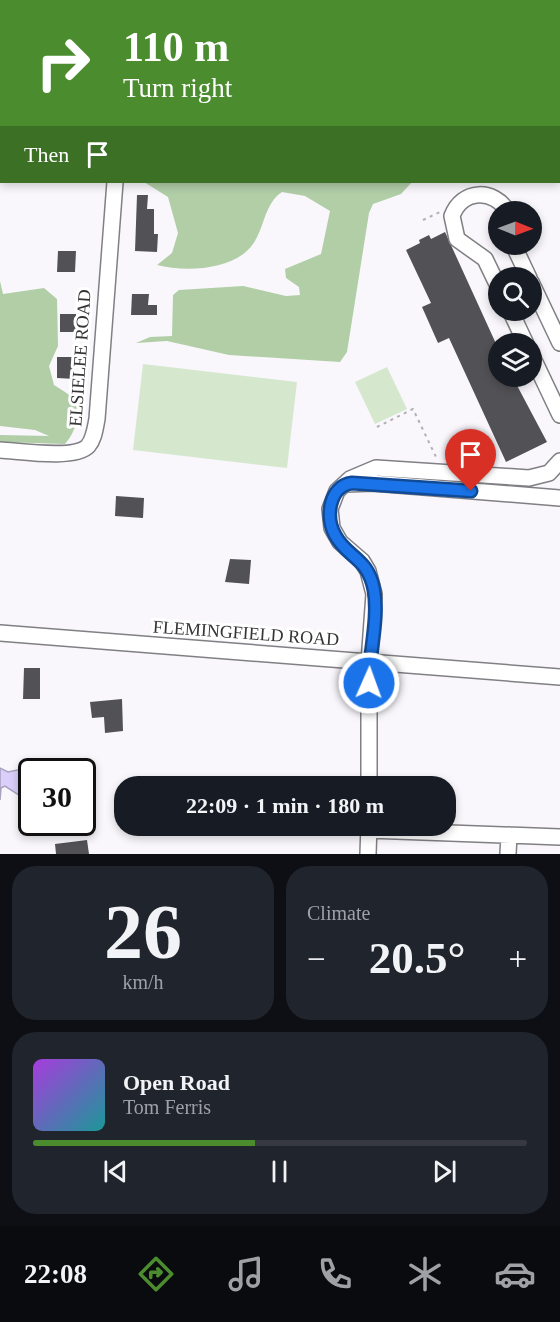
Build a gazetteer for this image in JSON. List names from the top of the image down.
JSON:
{
  "streets": {
    "street": ["ELSIELEE ROAD", "FLEMINGFIELD ROAD"]
  },
  "north": "right",
  "page": {
    "turn": ["110 m", "Turn right"],
    "then": "Then",
    "limit": "30",
    "trip": "22:09 · 1 min · 180 m",
    "tile": [
      ["26", "km/h"],
      "Climate"
    ],
    "heat": ["−", "20.5°", "+"],
    "song": ["Open Road", "Tom Ferris"],
    "tabs": "22:08"
  }
}
